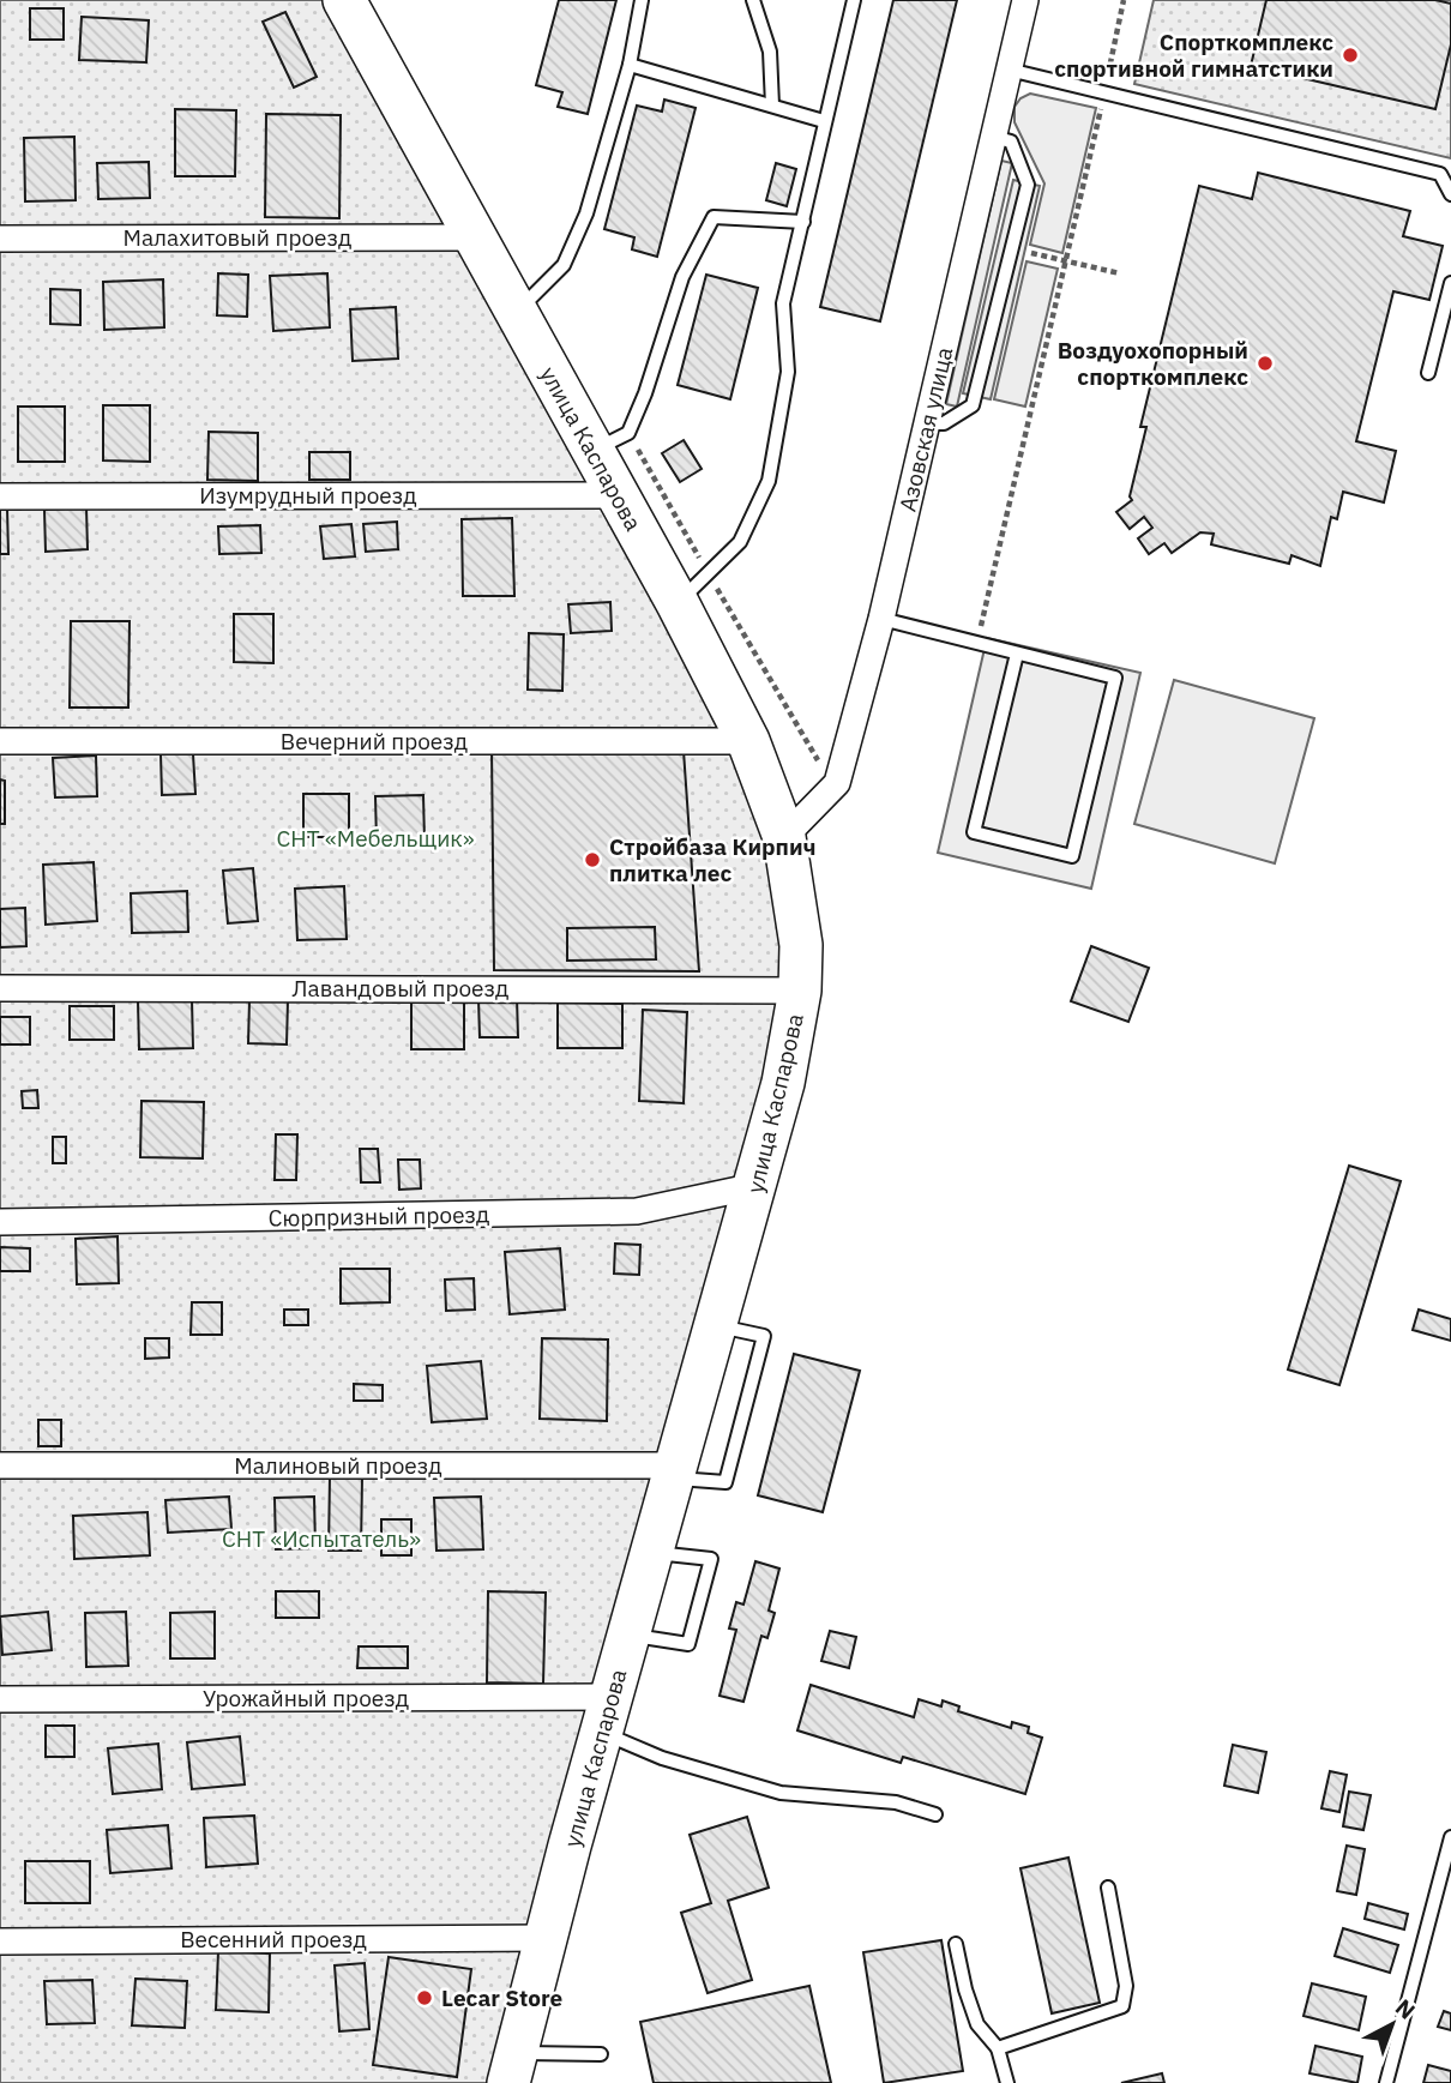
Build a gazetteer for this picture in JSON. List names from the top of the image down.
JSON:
{
  "streets": {
    "main road": ["улица Каспарова"],
    "street": [
      "Малахитовый проезд",
      "Азовская улица",
      "Изумрудный проезд",
      "Вечерний проезд",
      "Лавандовый проезд",
      "Сюрпризный проезд",
      "Малиновый проезд",
      "Урожайный проезд",
      "Весенний проезд"
    ]
  },
  "crossings": [
    ["Малахитовый проезд", "улица Каспарова"],
    ["Азовская улица", "улица Каспарова"],
    ["улица Каспарова", "Изумрудный проезд"],
    ["улица Каспарова", "Вечерний проезд"],
    ["улица Каспарова", "Лавандовый проезд"],
    ["улица Каспарова", "Сюрпризный проезд"],
    ["улица Каспарова", "Малиновый проезд"],
    ["улица Каспарова", "Урожайный проезд"],
    ["улица Каспарова", "Весенний проезд"]
  ],
  "parks": ["СНТ «Мебельщик»", "СНТ «Испытатель»"],
  "places": [
    "Спорткомплекс спортивной гимнатстики",
    "Воздуохопорный спорткомплекс",
    "Стройбаза Кирпич плитка лес",
    "Lecar Store"
  ],
  "north": "top right"
}
